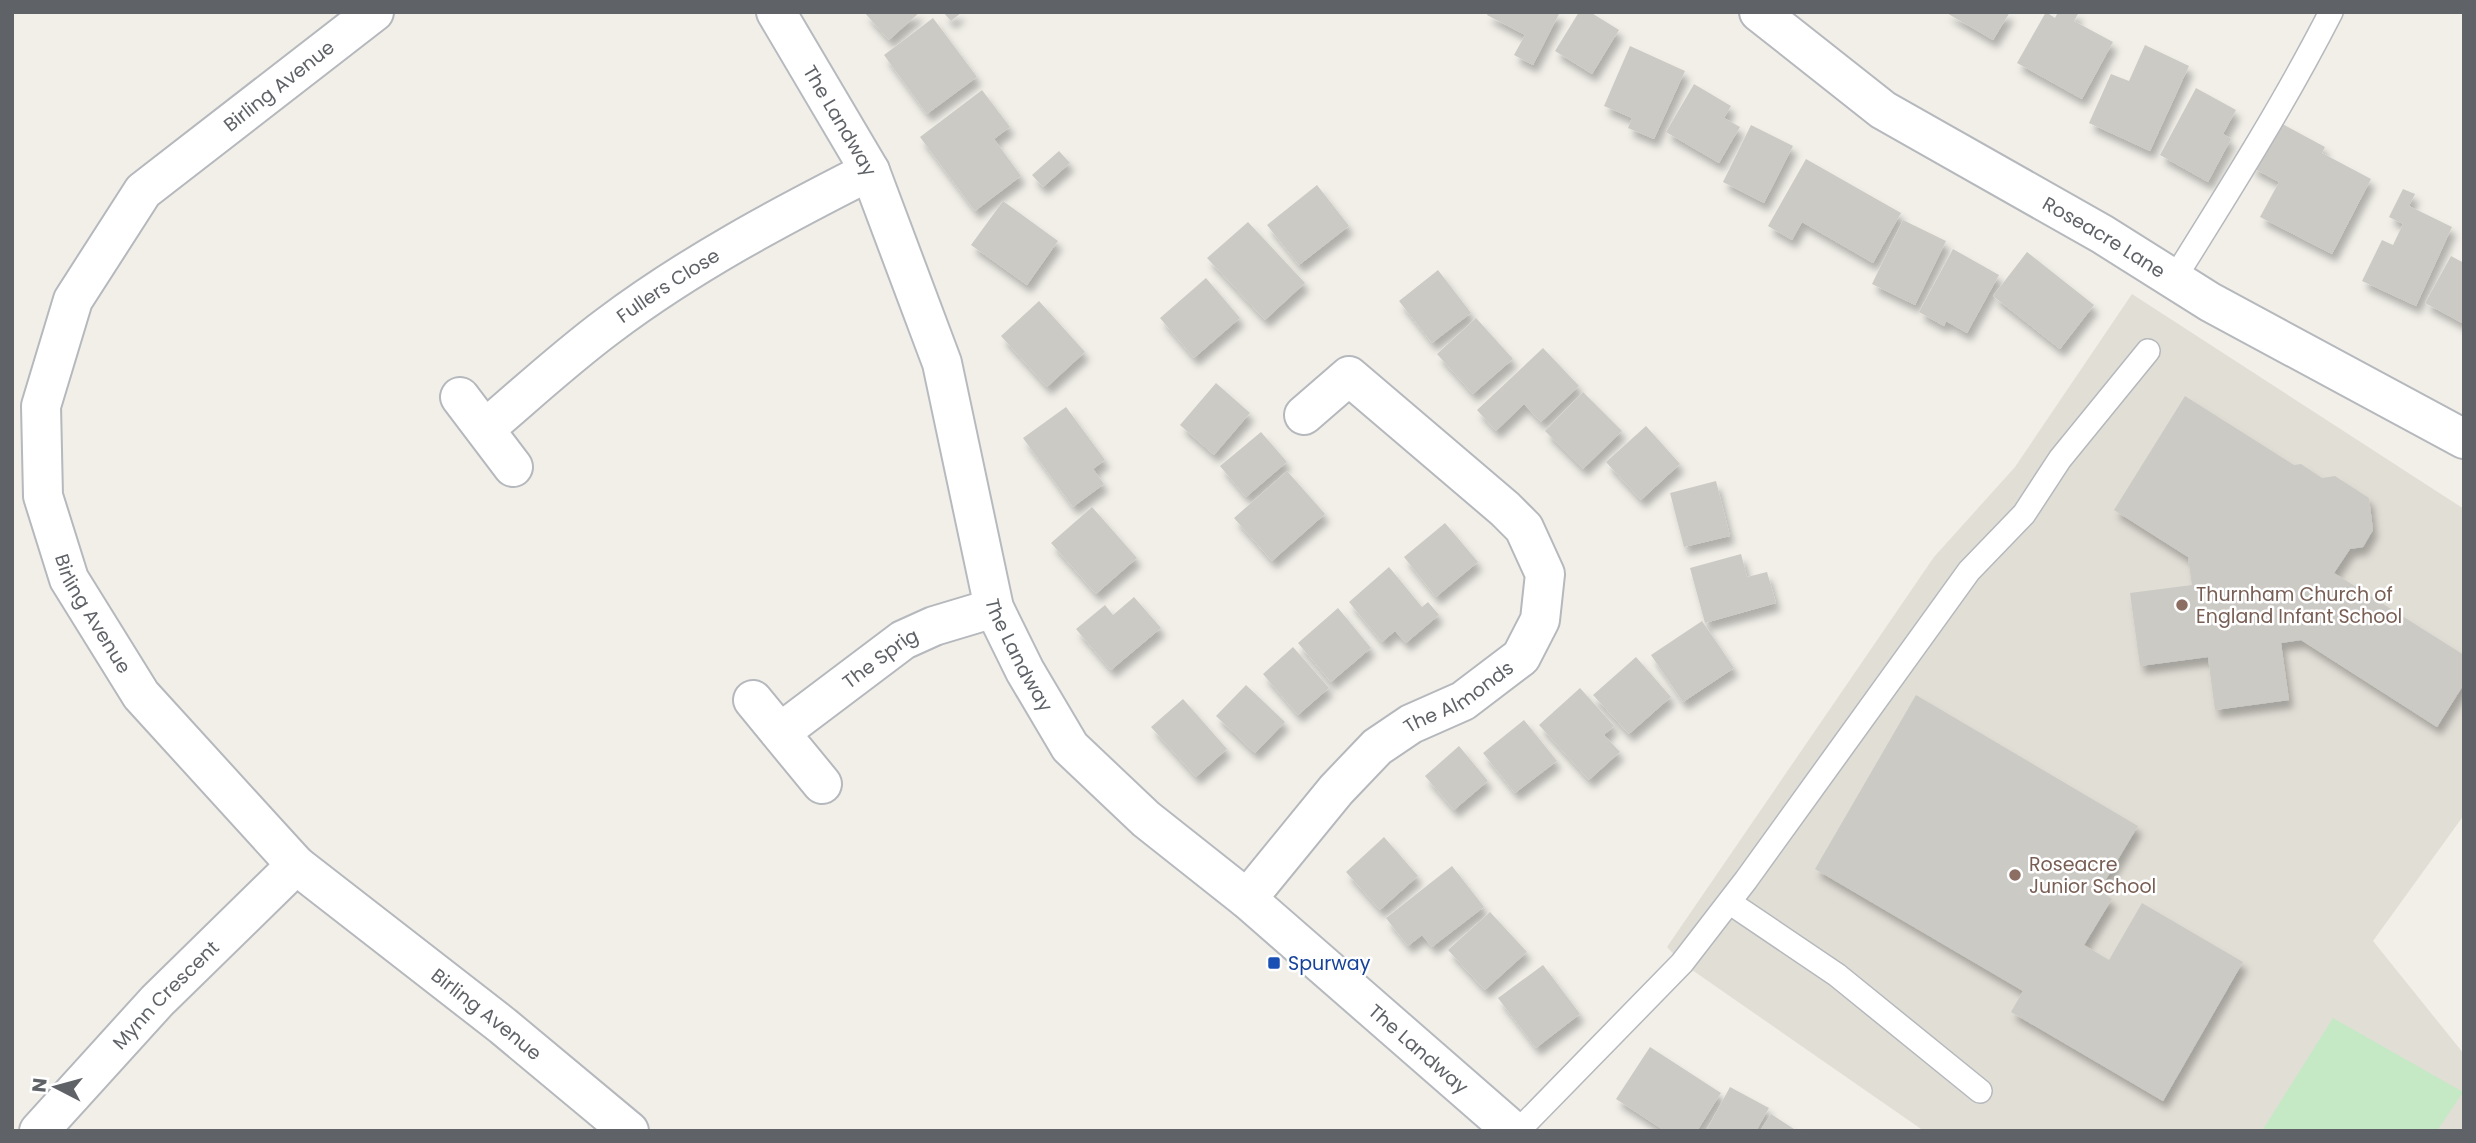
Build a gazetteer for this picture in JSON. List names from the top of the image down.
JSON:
{
  "streets": {
    "street": [
      "Birling Avenue",
      "The Landway",
      "Roseacre Lane",
      "Fullers Close",
      "The Sprig",
      "The Almonds",
      "Mynn Crescent"
    ]
  },
  "crossings": [
    ["Birling Avenue", "Mynn Crescent"],
    ["The Landway", "Fullers Close"],
    ["The Landway", "The Sprig"],
    ["The Landway", "The Almonds"]
  ],
  "places": {
    "other": ["Thurnham Church of England Infant School", "Roseacre Junior School"],
    "transit": ["Spurway"]
  },
  "north": "left"
}
